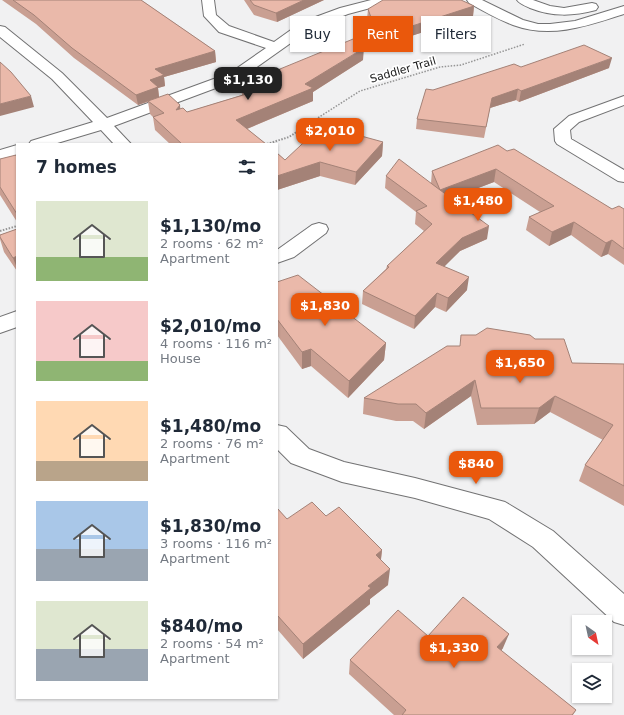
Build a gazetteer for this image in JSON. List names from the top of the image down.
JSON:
{
  "streets": {
    "path": ["Saddler Trail"]
  },
  "north": "bottom right",
  "page": {
    "chip": ["Buy", "Rent", "Filters"],
    "price": [
      "$1,130",
      "$2,010",
      "$1,480",
      "$1,830",
      "$1,650",
      "$840",
      "$1,330"
    ],
    "heading": "7 homes",
    "list": [
      {
        "name": "$1,130/mo",
        "note": "2 rooms · 62 m² · Apartment"
      },
      {
        "name": "$2,010/mo",
        "note": "4 rooms · 116 m² · House"
      },
      {
        "name": "$1,480/mo",
        "note": "2 rooms · 76 m² · Apartment"
      },
      {
        "name": "$1,830/mo",
        "note": "3 rooms · 116 m² · Apartment"
      },
      {
        "name": "$840/mo",
        "note": "2 rooms · 54 m² · Apartment"
      }
    ]
  }
}
